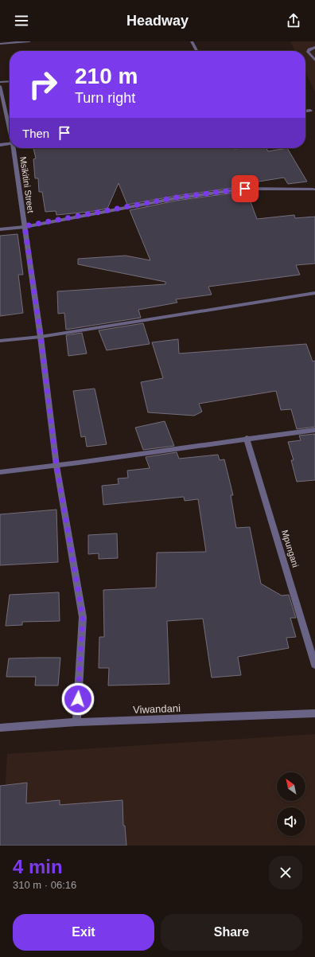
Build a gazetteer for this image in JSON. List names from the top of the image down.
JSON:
{
  "streets": {
    "street": ["Msikitini Street", "Mpungani", "Viwandani"]
  },
  "crossings": [
    ["Msikitini Street", "Viwandani"]
  ],
  "north": "top left",
  "page": {
    "header": "Headway",
    "turn": ["210 m", "Turn right"],
    "then": "Then",
    "heading": ["4 min", "310 m · 06:16"],
    "buttons": ["Exit", "Share"]
  }
}
